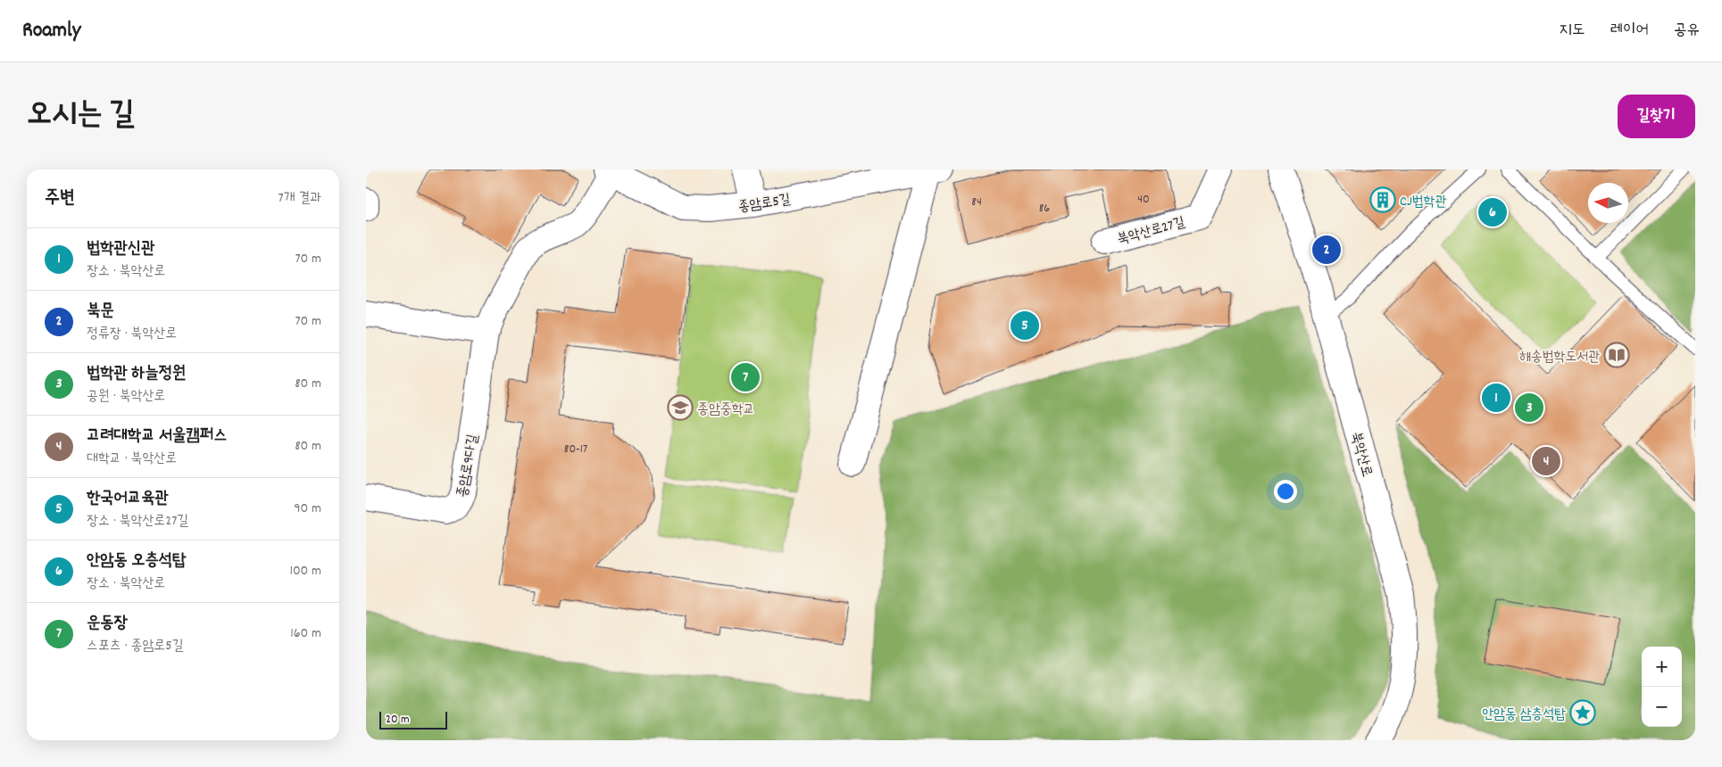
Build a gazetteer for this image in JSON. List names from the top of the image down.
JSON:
{
  "streets": {
    "street": [
      "종암로5길",
      "북악산로27길",
      "북악산로",
      "종암로9다길"
    ]
  },
  "crossings": [
    ["종암로5길", "종암로9다길"]
  ],
  "places": {
    "building": ["CJ법학관"],
    "library": ["해송법학도서관"],
    "school or university": ["종암중학교"],
    "place": ["안암동 삼층석탑"]
  },
  "house_numbers": [
    "40",
    "84",
    "86",
    "80-17"
  ],
  "scale_bar": "20 m",
  "north": "left",
  "page": {
    "header": "Roamly",
    "nav": ["지도", "레이어", "공유"],
    "title": "오시는 길",
    "buttons": "길찾기",
    "heading": ["주변", "7개 결과"],
    "pins": [
      "6",
      "2",
      "5",
      "7",
      "1",
      "3",
      "4"
    ],
    "list": [
      {
        "mark": "1",
        "name": "법학관신관",
        "note": "장소 · 북악산로",
        "value": "70 m"
      },
      {
        "mark": "2",
        "name": "북문",
        "note": "정류장 · 북악산로",
        "value": "70 m"
      },
      {
        "mark": "3",
        "name": "법학관 하늘정원",
        "note": "공원 · 북악산로",
        "value": "80 m"
      },
      {
        "mark": "4",
        "name": "고려대학교 서울캠퍼스",
        "note": "대학교 · 북악산로",
        "value": "80 m"
      },
      {
        "mark": "5",
        "name": "한국어교육관",
        "note": "장소 · 북악산로27길",
        "value": "90 m"
      },
      {
        "mark": "6",
        "name": "안암동 오층석탑",
        "note": "장소 · 북악산로",
        "value": "100 m"
      },
      {
        "mark": "7",
        "name": "운동장",
        "note": "스포츠 · 종암로5길",
        "value": "160 m"
      }
    ],
    "map_buttons": ["+", "−"],
    "scale": "20 m"
  }
}
